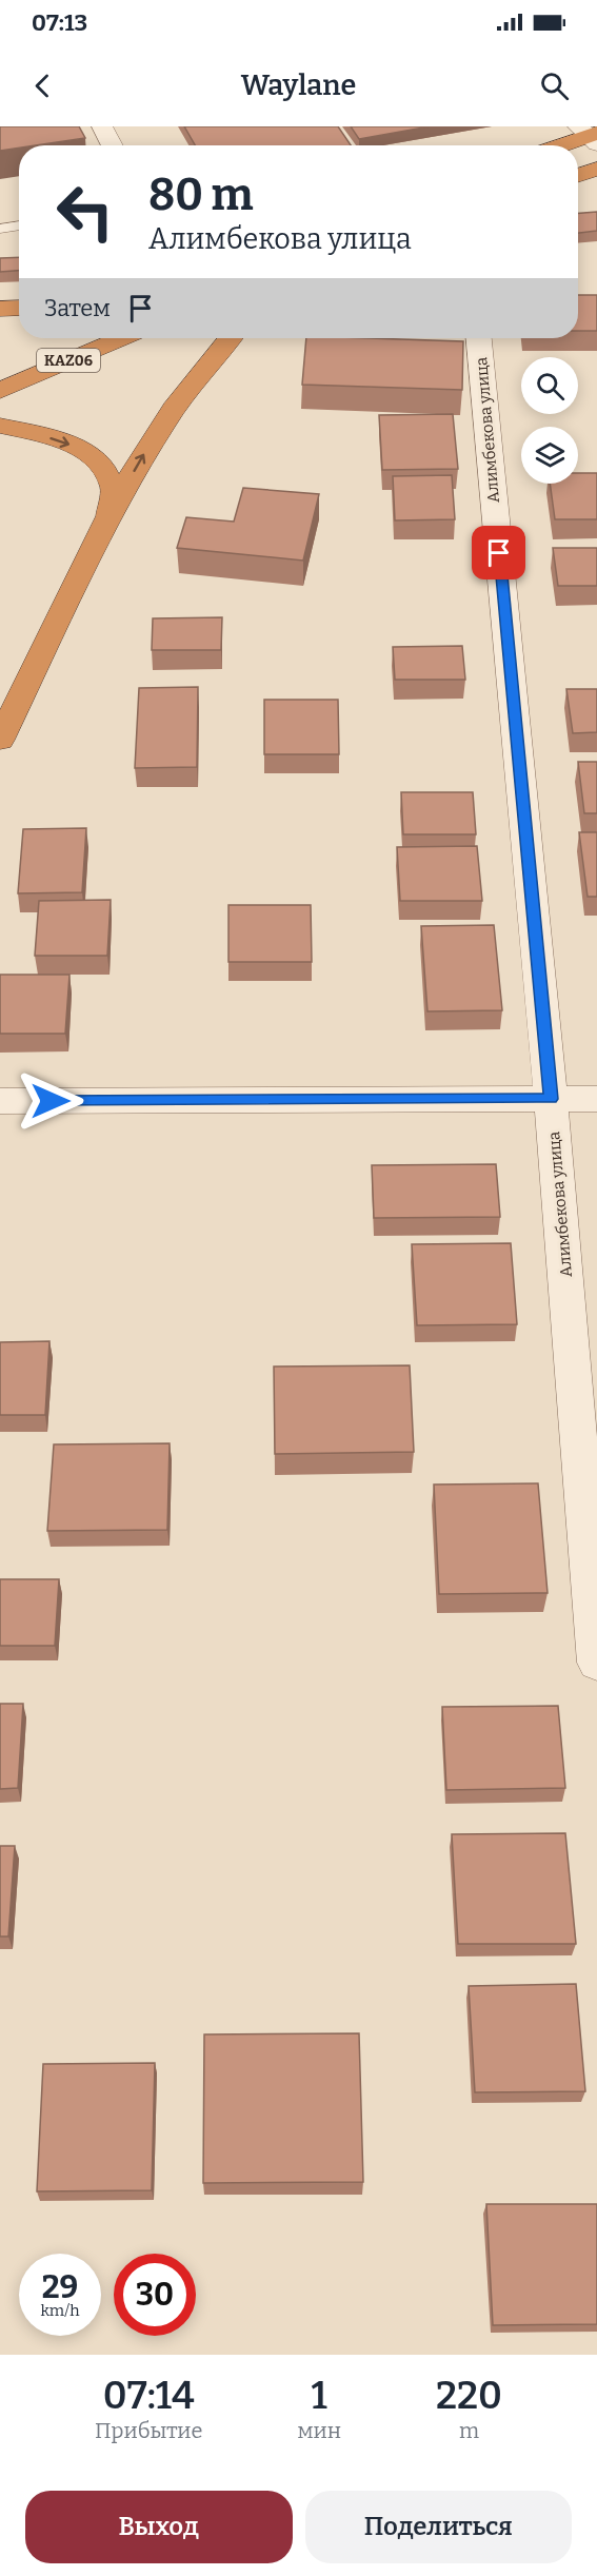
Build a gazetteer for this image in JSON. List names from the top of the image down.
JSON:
{
  "streets": {
    "highway": ["KАZ06"],
    "street": ["Алимбекова улица"]
  },
  "page": {
    "status": "07:13",
    "header": "Waylane",
    "turn": ["80 m", "Алимбекова улица"],
    "then": "Затем",
    "speed": "29 km/h",
    "limit": "30",
    "eta": [
      "07:14",
      "Прибытие",
      "1",
      "мин",
      "220",
      "m"
    ],
    "buttons": ["Выход", "Поделиться"]
  }
}
